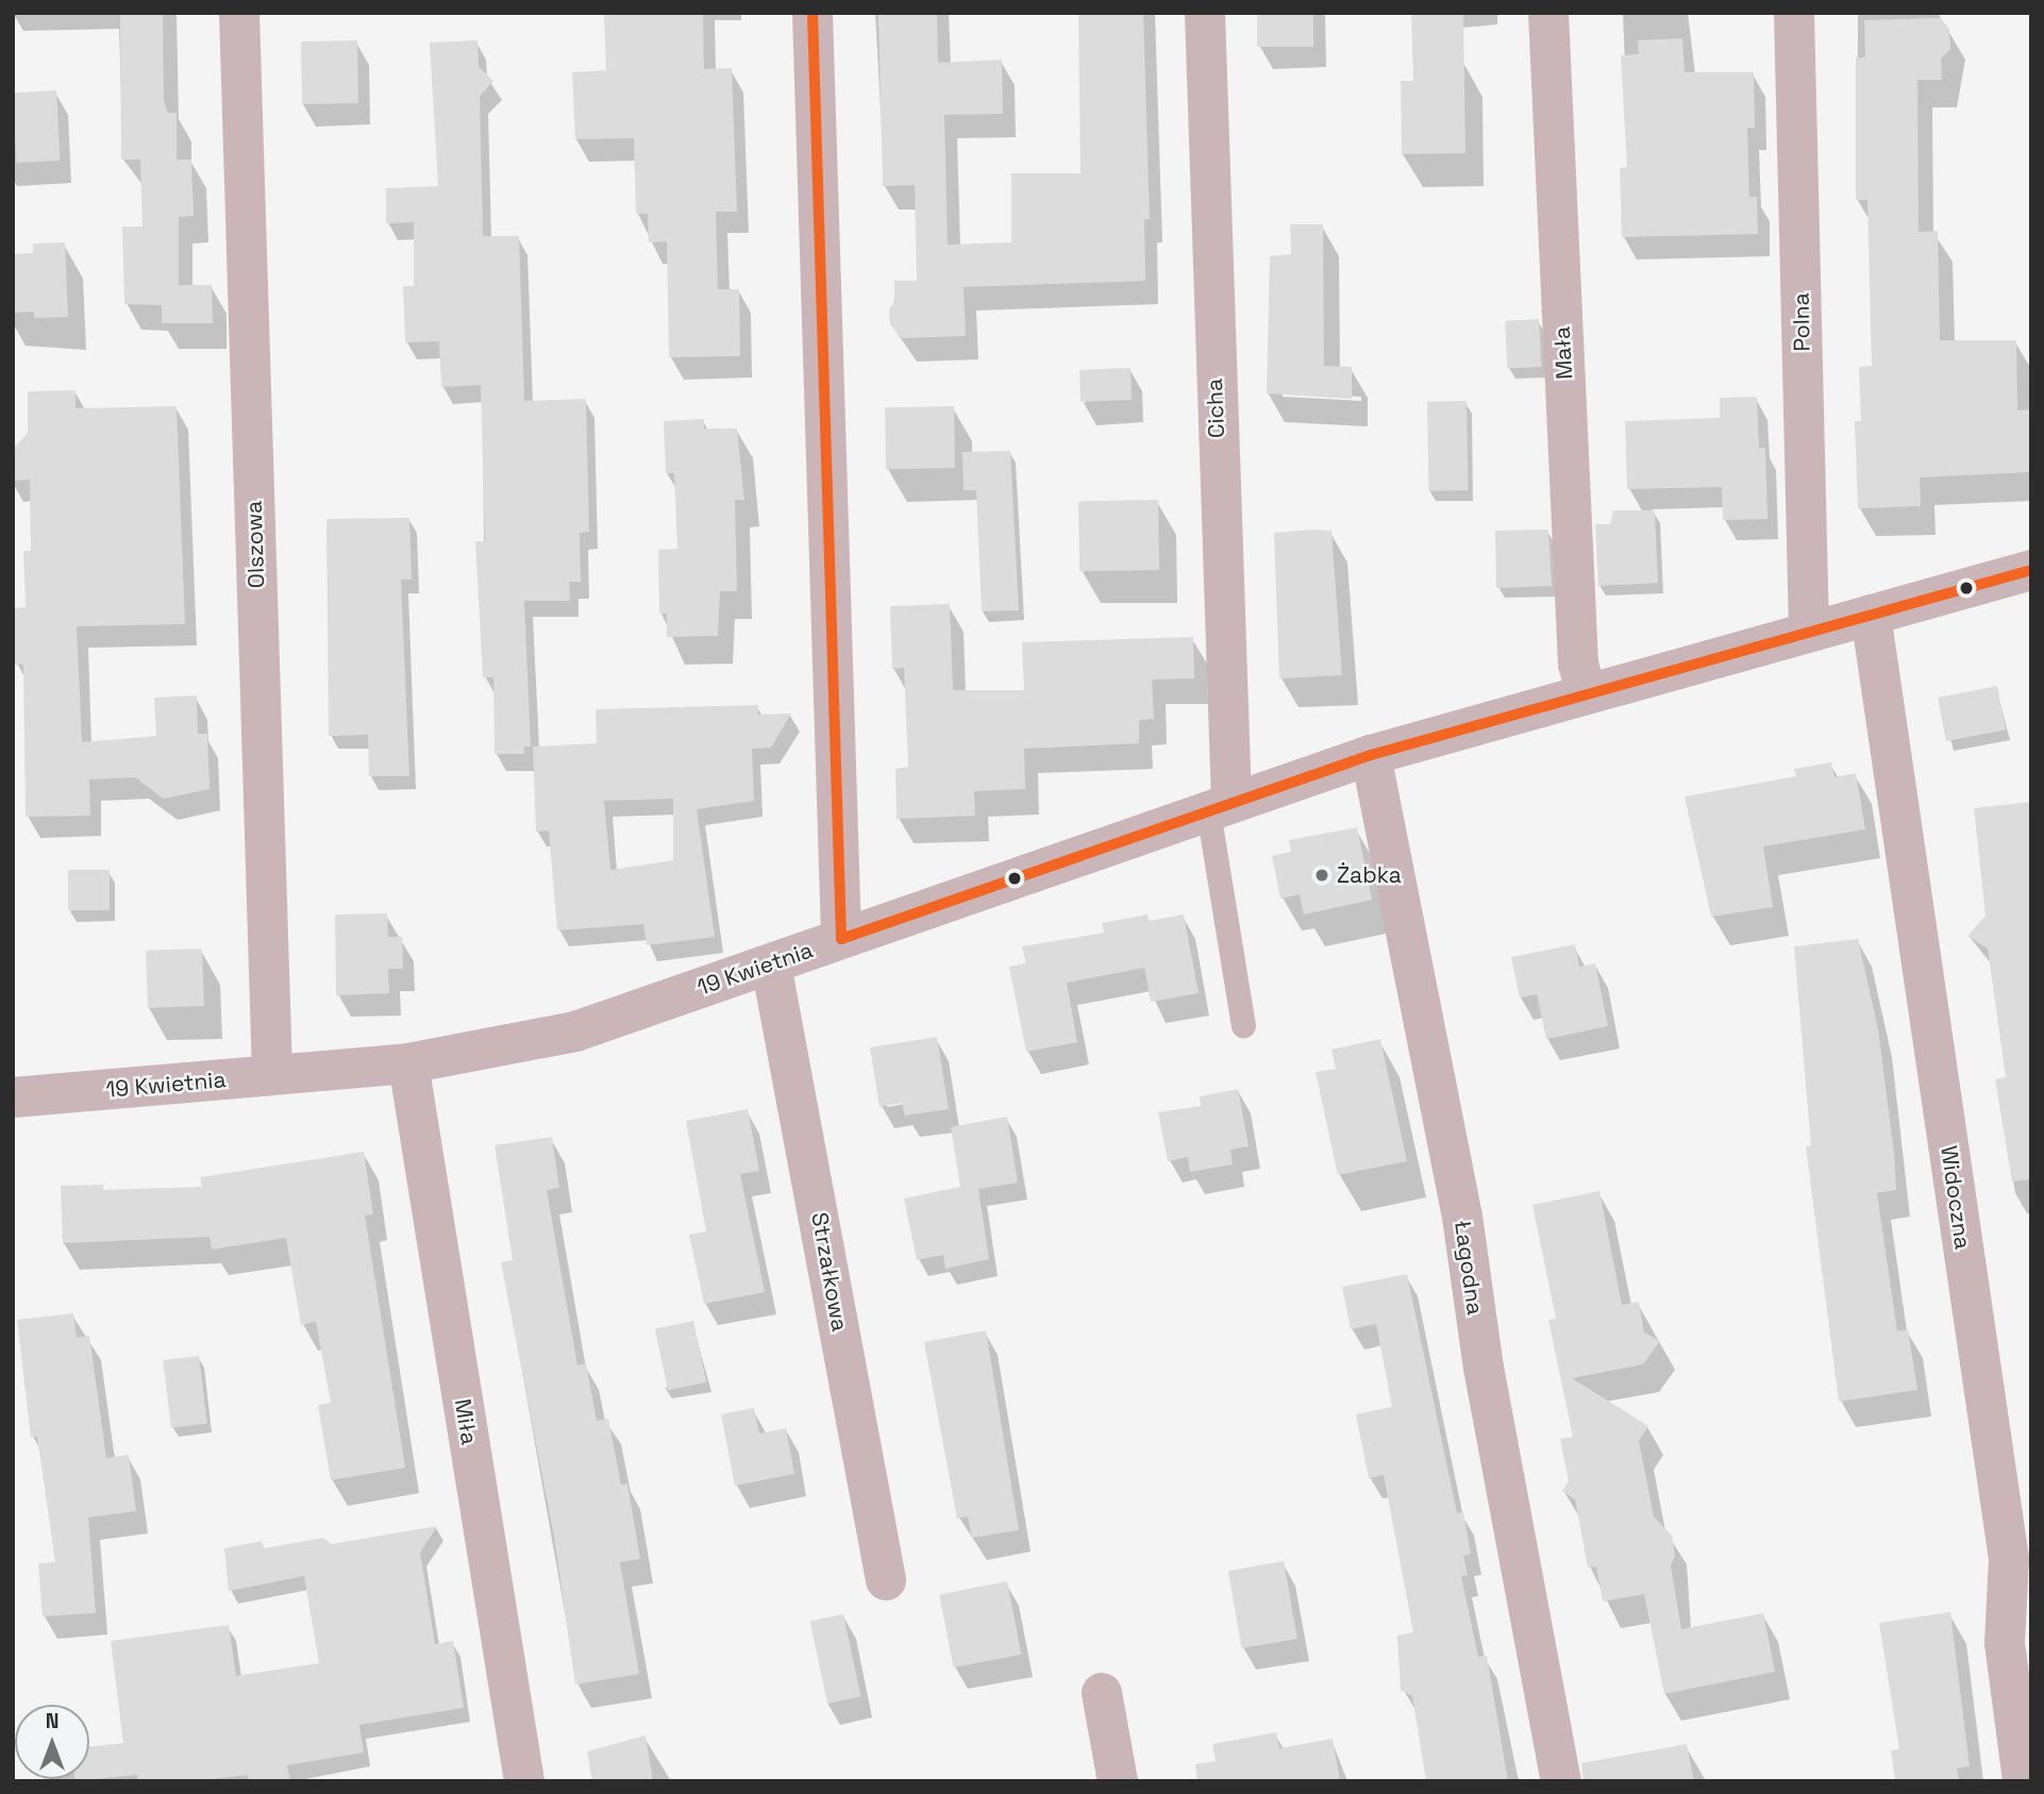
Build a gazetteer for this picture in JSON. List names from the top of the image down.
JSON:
{
  "streets": {
    "street": [
      "Polna",
      "Mała",
      "Cicha",
      "Olszowa",
      "19 Kwietnia",
      "Widoczna",
      "Łagodna",
      "Strzałkowa",
      "Miła"
    ]
  },
  "crossings": [
    ["Polna", "19 Kwietnia"],
    ["Mała", "19 Kwietnia"],
    ["Cicha", "19 Kwietnia"],
    ["Olszowa", "19 Kwietnia"],
    ["19 Kwietnia", "Widoczna"],
    ["19 Kwietnia", "Łagodna"],
    ["19 Kwietnia", "Strzałkowa"],
    ["19 Kwietnia", "Miła"]
  ],
  "places": ["Żabka"],
  "north": "top"
}
